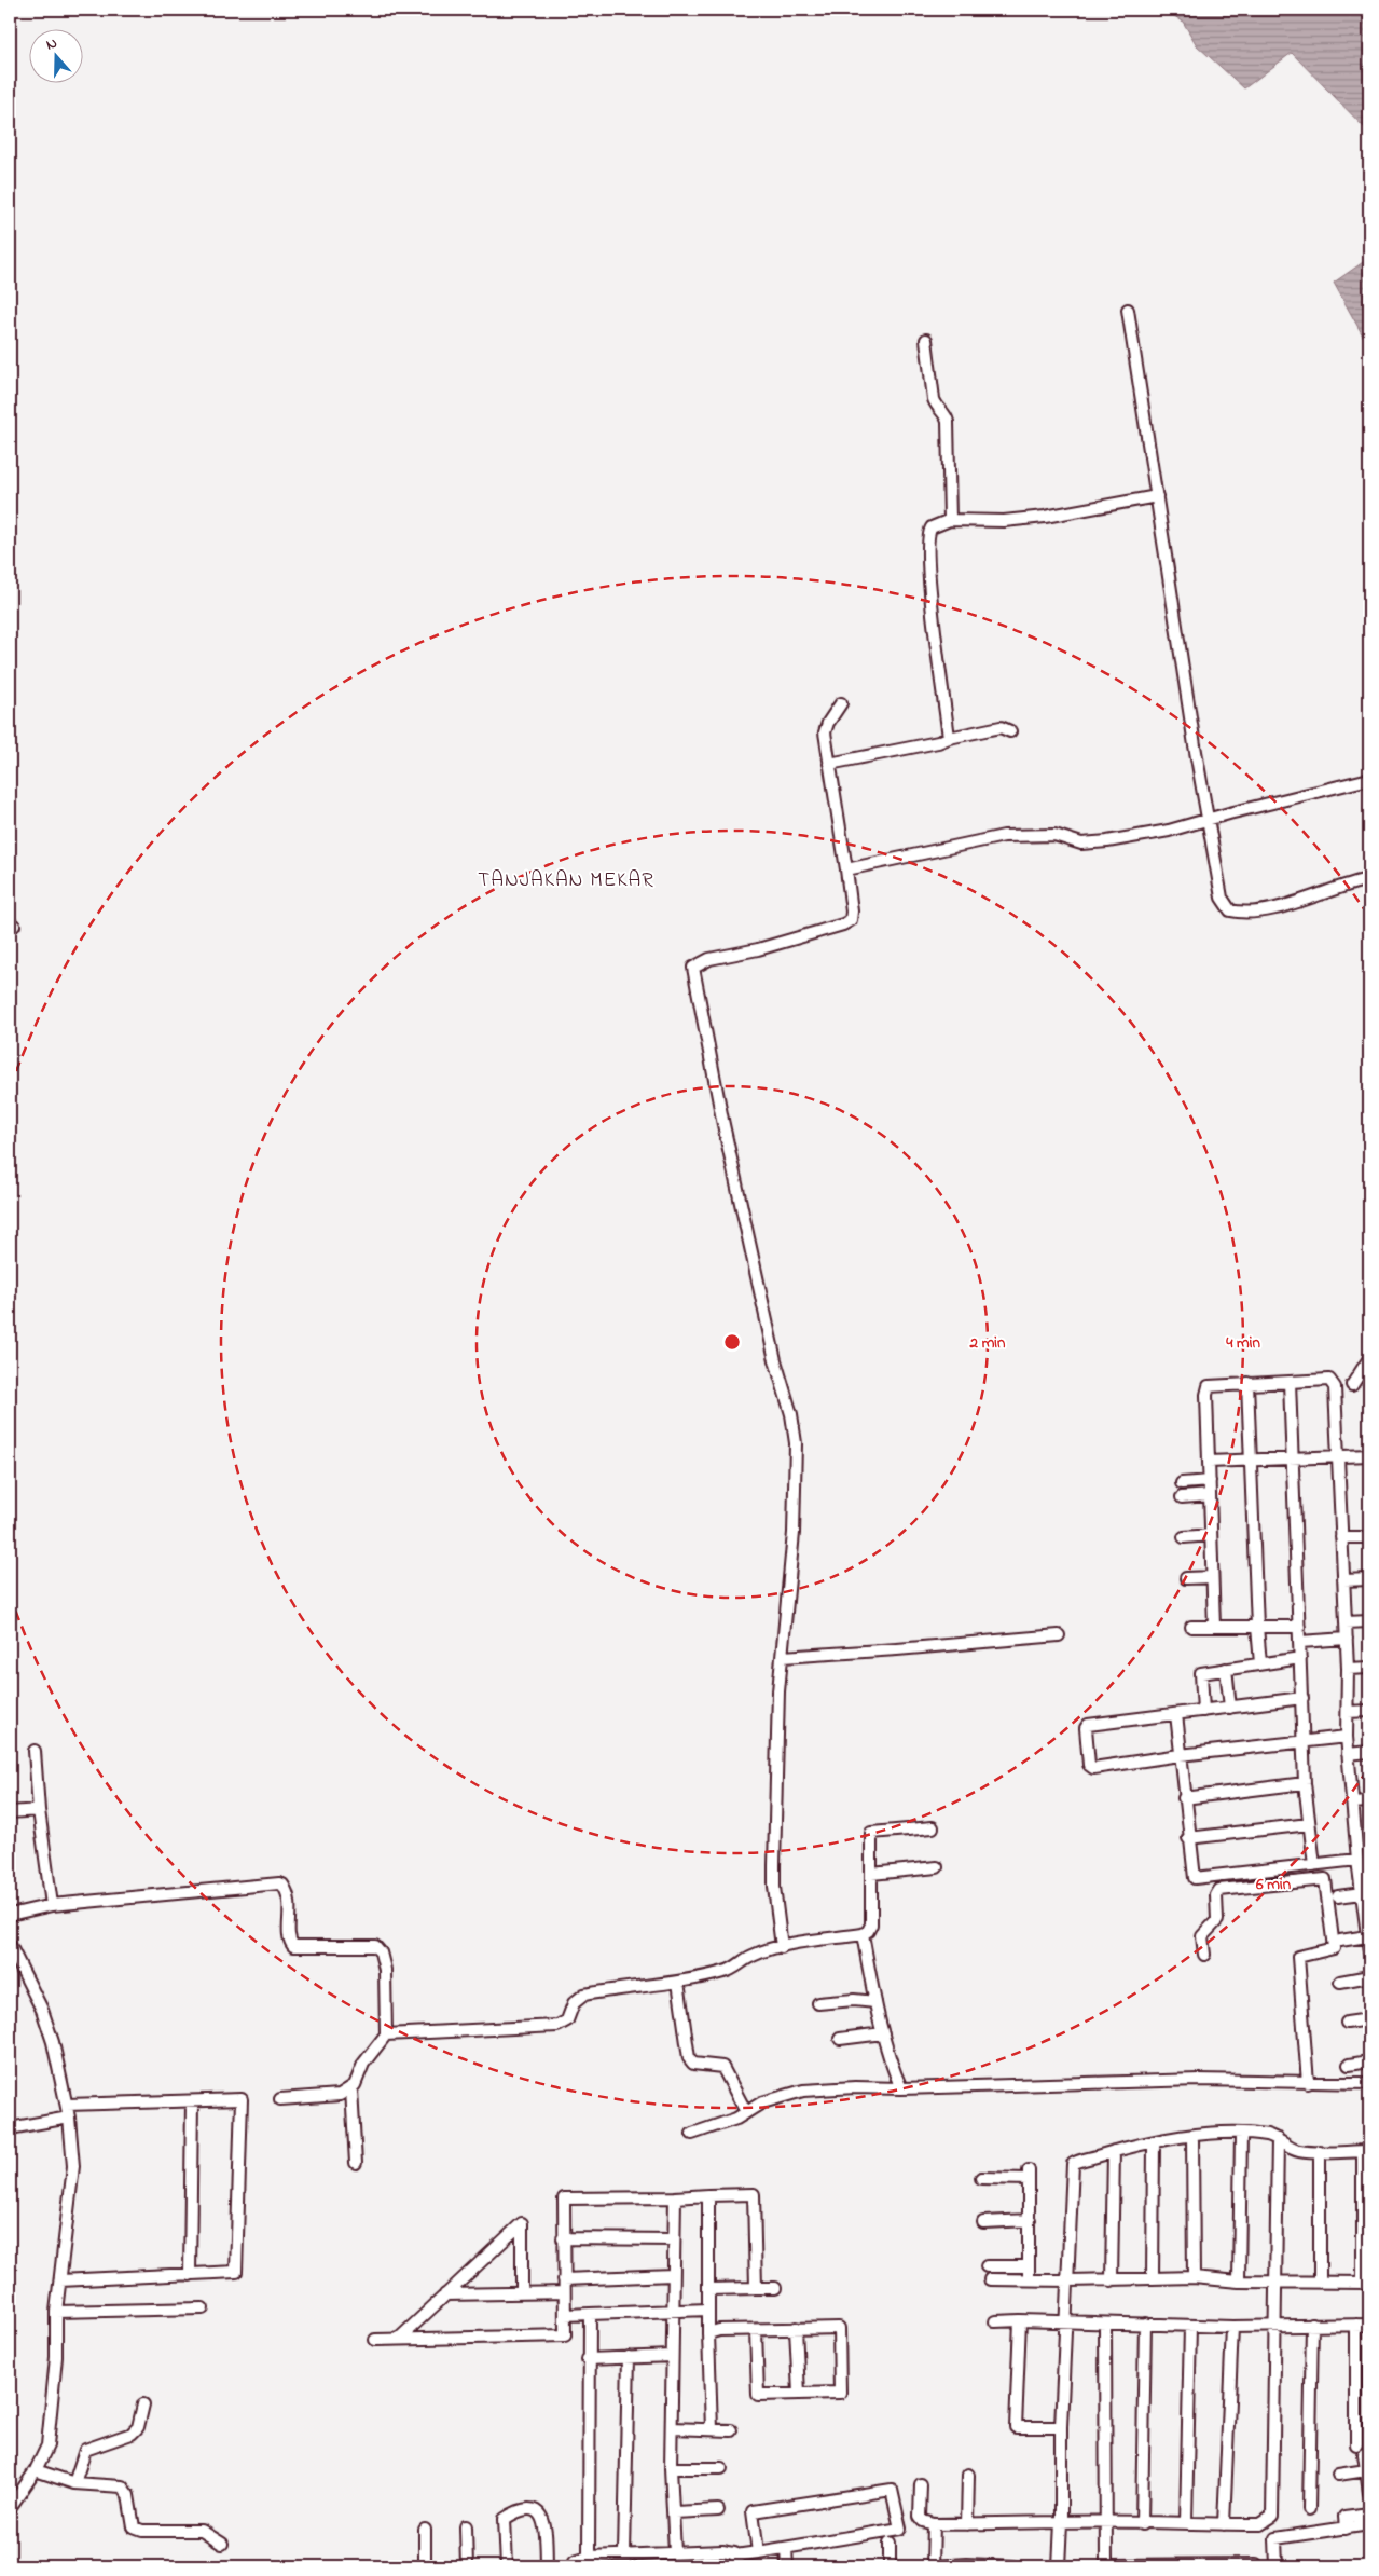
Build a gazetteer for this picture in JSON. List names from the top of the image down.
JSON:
{
  "districts": ["TANJAKAN MEKAR"],
  "north": "top",
  "rings": ["2 min", "4 min", "6 min"]
}
